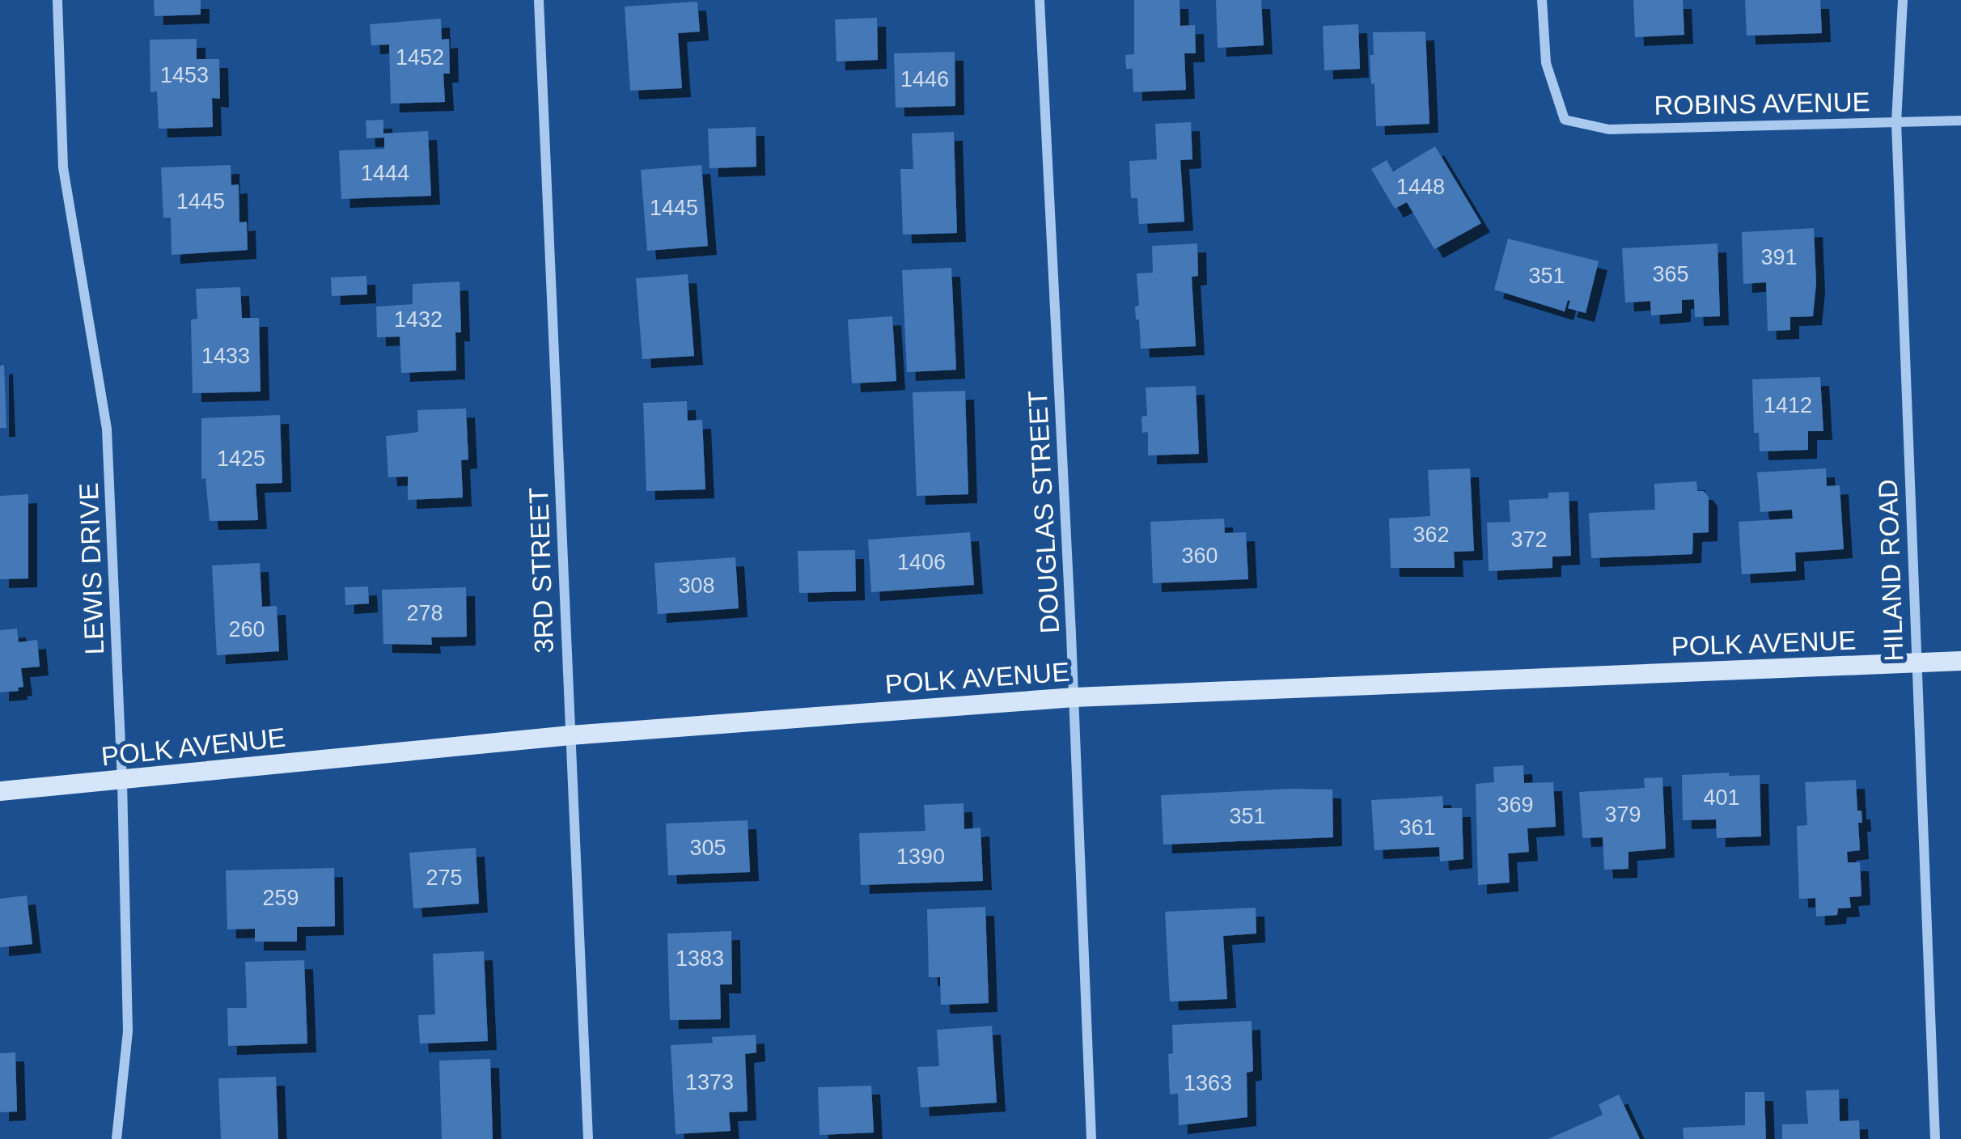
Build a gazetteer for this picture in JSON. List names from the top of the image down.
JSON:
{
  "streets": {
    "street": [
      "ROBINS AVENUE",
      "DOUGLAS STREET",
      "LEWIS DRIVE",
      "3RD STREET",
      "HILAND ROAD",
      "POLK AVENUE"
    ]
  },
  "crossings": [
    ["ROBINS AVENUE", "HILAND ROAD"],
    ["DOUGLAS STREET", "POLK AVENUE"],
    ["LEWIS DRIVE", "POLK AVENUE"],
    ["3RD STREET", "POLK AVENUE"],
    ["HILAND ROAD", "POLK AVENUE"]
  ],
  "house_numbers": [
    "1452",
    "1453",
    "1446",
    "1444",
    "1448",
    "1445",
    "1445",
    "391",
    "365",
    "351",
    "1432",
    "1433",
    "1412",
    "1425",
    "362",
    "372",
    "360",
    "1406",
    "308",
    "278",
    "260",
    "401",
    "369",
    "379",
    "351",
    "361",
    "305",
    "1390",
    "275",
    "259",
    "1383",
    "1373",
    "1363"
  ]
}
